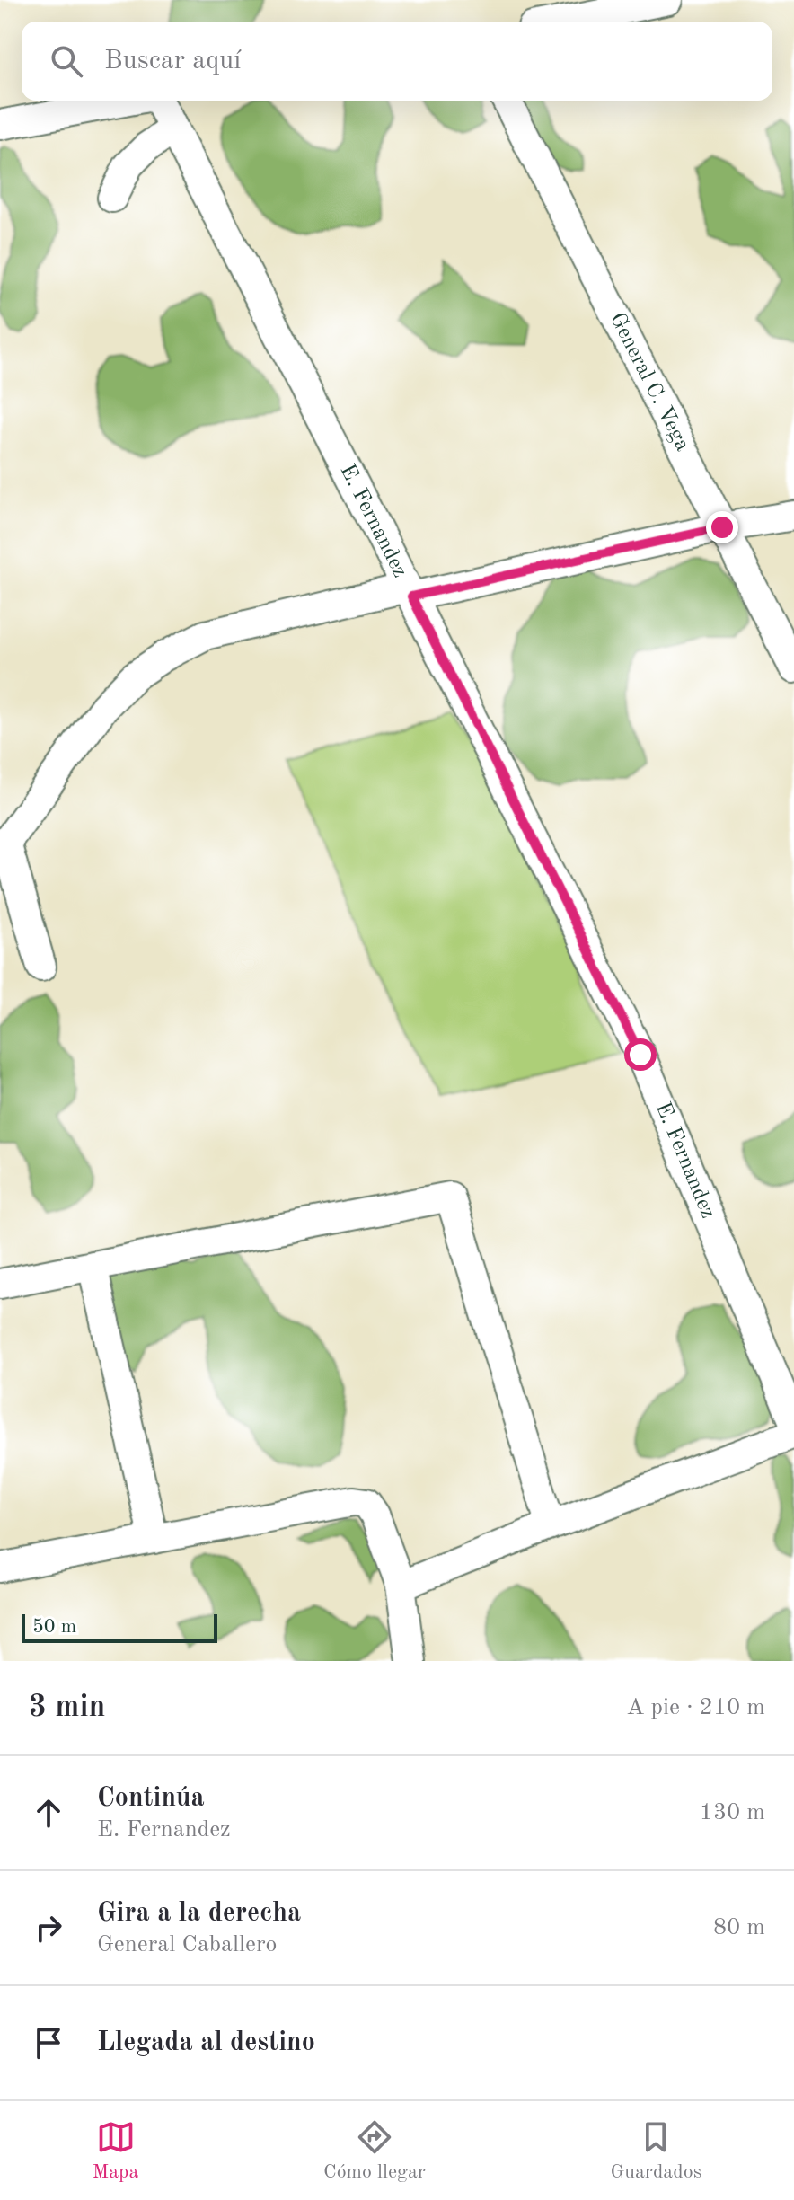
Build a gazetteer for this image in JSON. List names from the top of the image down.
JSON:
{
  "streets": {
    "street": ["General C. Vega", "E. Fernandez"]
  },
  "scale_bar": "50 m",
  "page": {
    "search": "Buscar aquí",
    "scale": "50 m",
    "heading": ["3 min", "A pie · 210 m"],
    "list": [
      ["Continúa", "E. Fernandez", "130 m"],
      ["Gira a la derecha", "General Caballero", "80 m"],
      "Llegada al destino"
    ],
    "nav": ["Mapa", "Cómo llegar", "Guardados"]
  }
}
